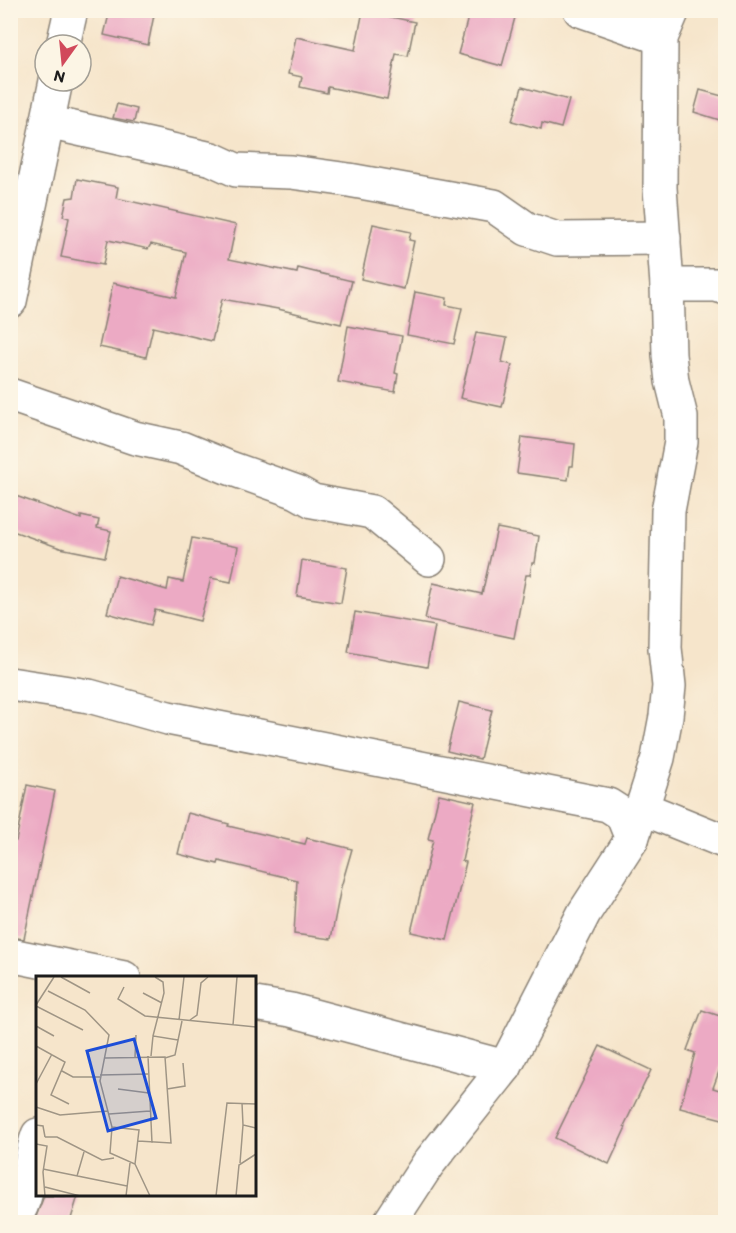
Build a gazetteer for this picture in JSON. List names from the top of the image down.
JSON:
{
  "north": "bottom"
}
